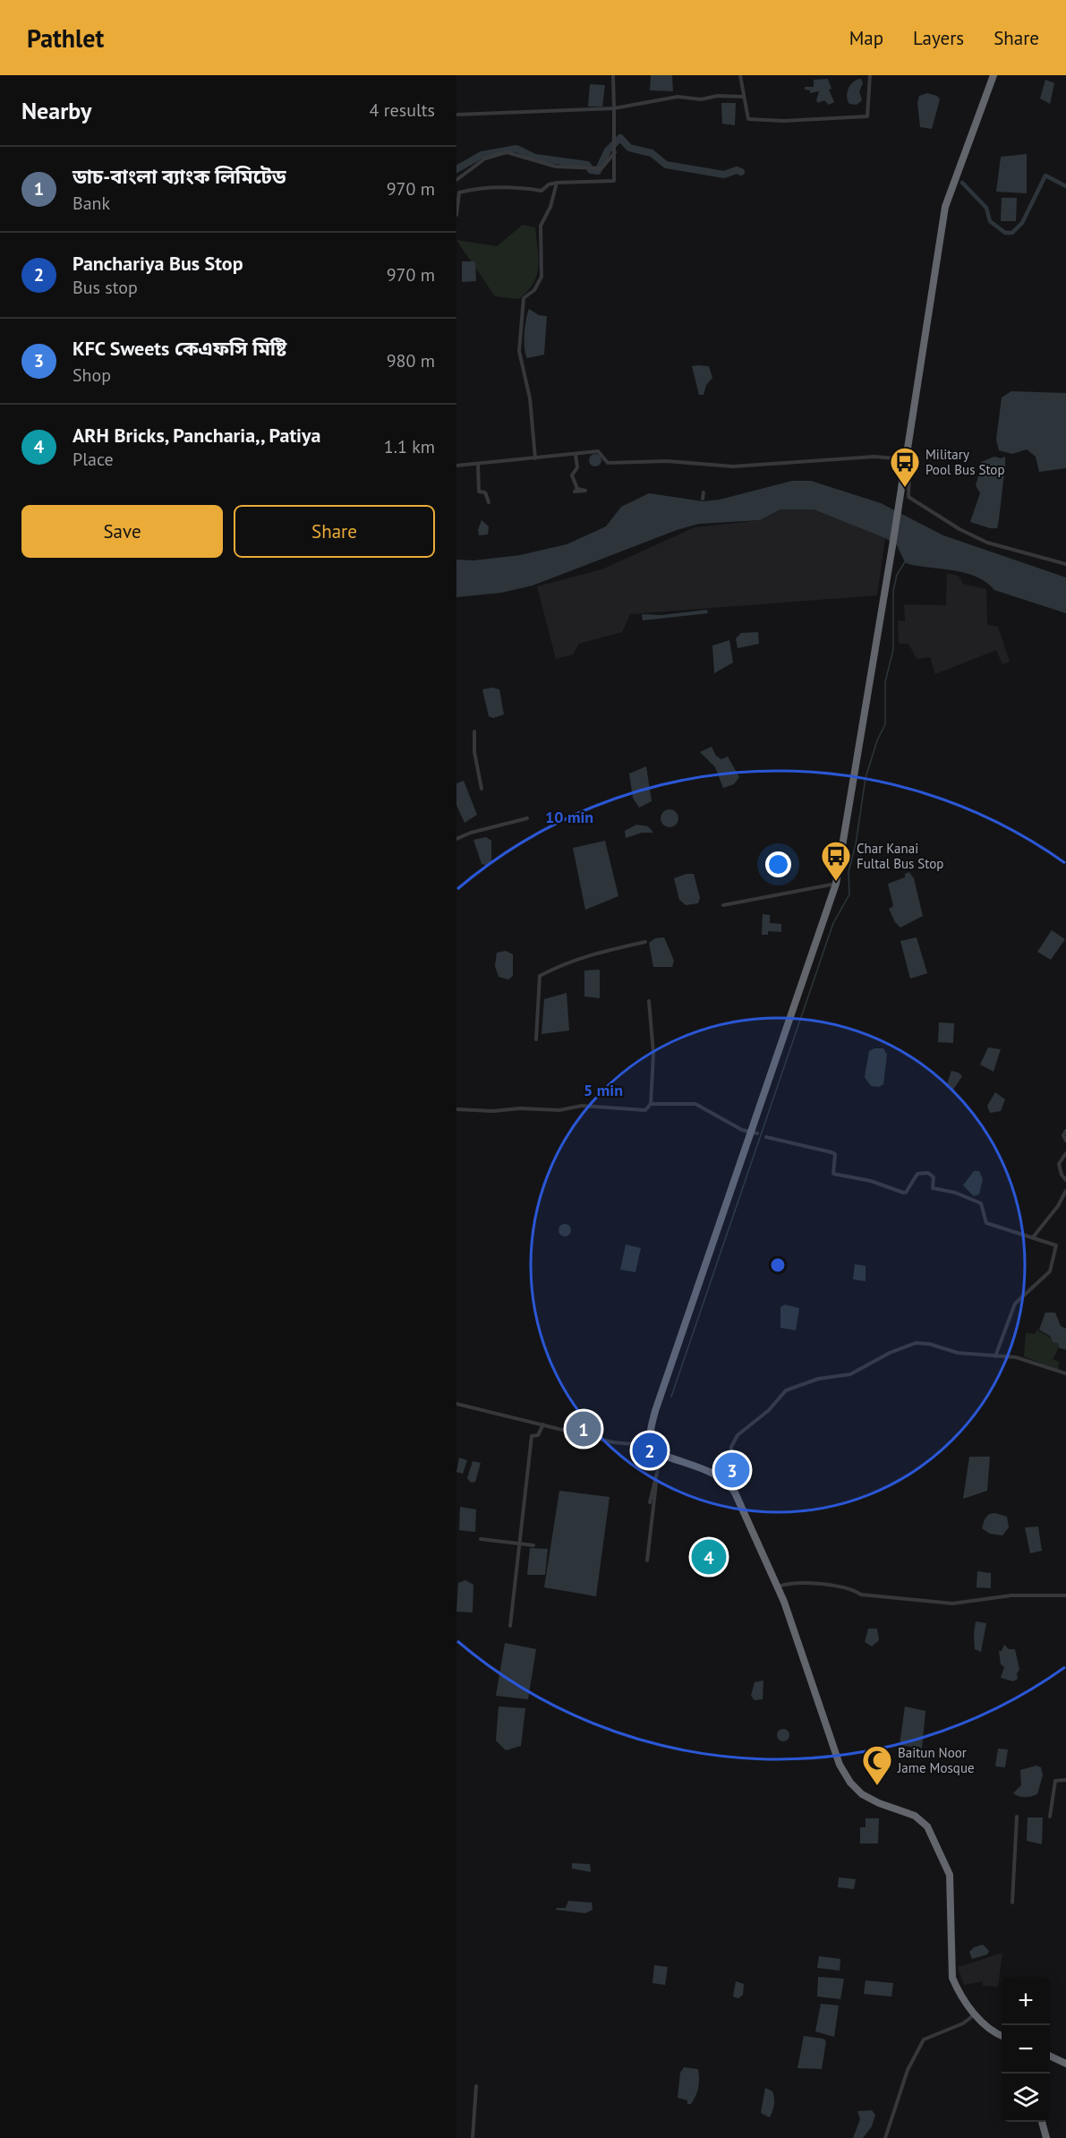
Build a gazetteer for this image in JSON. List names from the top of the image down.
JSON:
{
  "places": {
    "bus stop": ["Military Pool Bus Stop", "Char Kanai Fultal Bus Stop"],
    "mosque": ["Baitun Noor Jame Mosque"]
  },
  "page": {
    "header": "Pathlet",
    "nav": ["Map", "Layers", "Share"],
    "heading": ["Nearby", "4 results"],
    "list": [
      {
        "mark": "1",
        "name": "ডাচ-বাংলা ব্যাংক লিমিটেড",
        "note": "Bank",
        "value": "970 m"
      },
      {
        "mark": "2",
        "name": "Panchariya Bus Stop",
        "note": "Bus stop",
        "value": "970 m"
      },
      {
        "mark": "3",
        "name": "KFC Sweets কেএফসি মিষ্টি",
        "note": "Shop",
        "value": "980 m"
      },
      {
        "mark": "4",
        "name": "ARH Bricks, Pancharia,, Patiya",
        "note": "Place",
        "value": "1.1 km"
      }
    ],
    "buttons": ["Save", "Share"],
    "pins": [
      "1",
      "2",
      "3",
      "4"
    ],
    "map_buttons": ["+", "−"]
  },
  "rings": ["10 min", "5 min"]
}
